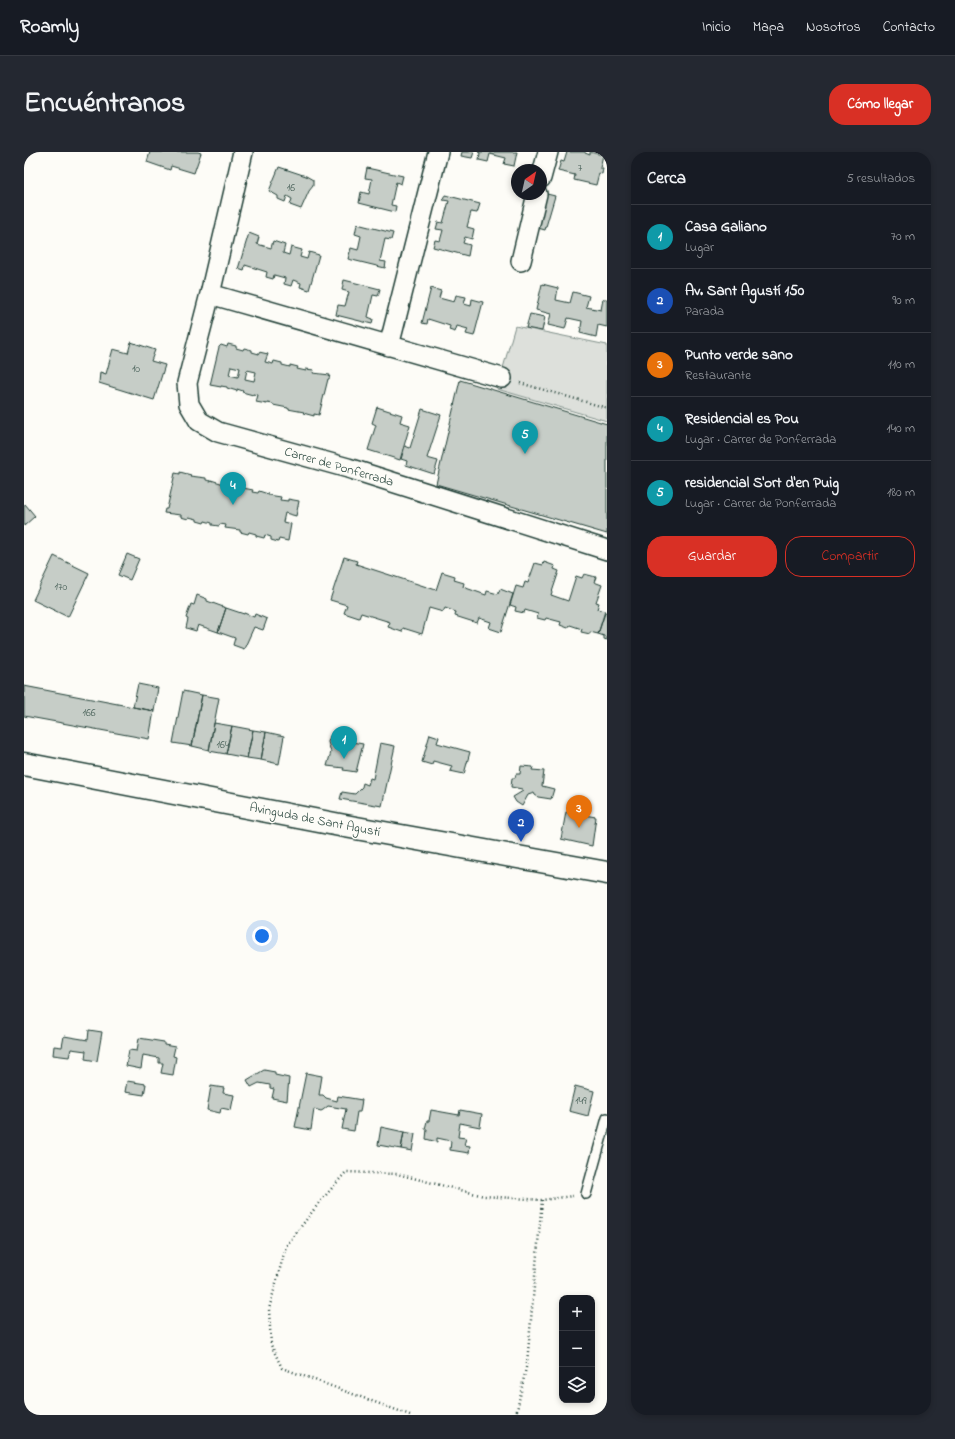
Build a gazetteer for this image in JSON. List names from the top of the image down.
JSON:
{
  "streets": {
    "street": ["Carrer de Ponferrada", "Avinguda de Sant Agustí"]
  },
  "house_numbers": [
    "7",
    "16",
    "10",
    "170",
    "166",
    "164",
    "149"
  ],
  "north": "top right",
  "page": {
    "header": "Roamly",
    "nav": [
      "Inicio",
      "Mapa",
      "Nosotros",
      "Contacto"
    ],
    "title": "Encuéntranos",
    "buttons": [
      "Cómo llegar",
      ["Guardar", "Compartir"]
    ],
    "heading": ["Cerca", "5 resultados"],
    "list": [
      {
        "mark": "1",
        "name": "Casa Galiano",
        "note": "Lugar",
        "value": "70 m"
      },
      {
        "mark": "2",
        "name": "Av. Sant Agustí 150",
        "note": "Parada",
        "value": "90 m"
      },
      {
        "mark": "3",
        "name": "Punto verde sano",
        "note": "Restaurante",
        "value": "110 m"
      },
      {
        "mark": "4",
        "name": "Residencial es Pou",
        "note": "Lugar · Carrer de Ponferrada",
        "value": "140 m"
      },
      {
        "mark": "5",
        "name": "residencial S'ort d'en Puig",
        "note": "Lugar · Carrer de Ponferrada",
        "value": "180 m"
      }
    ],
    "pins": [
      "5",
      "4",
      "1",
      "3",
      "2"
    ],
    "map_buttons": ["+", "−"]
  }
}
